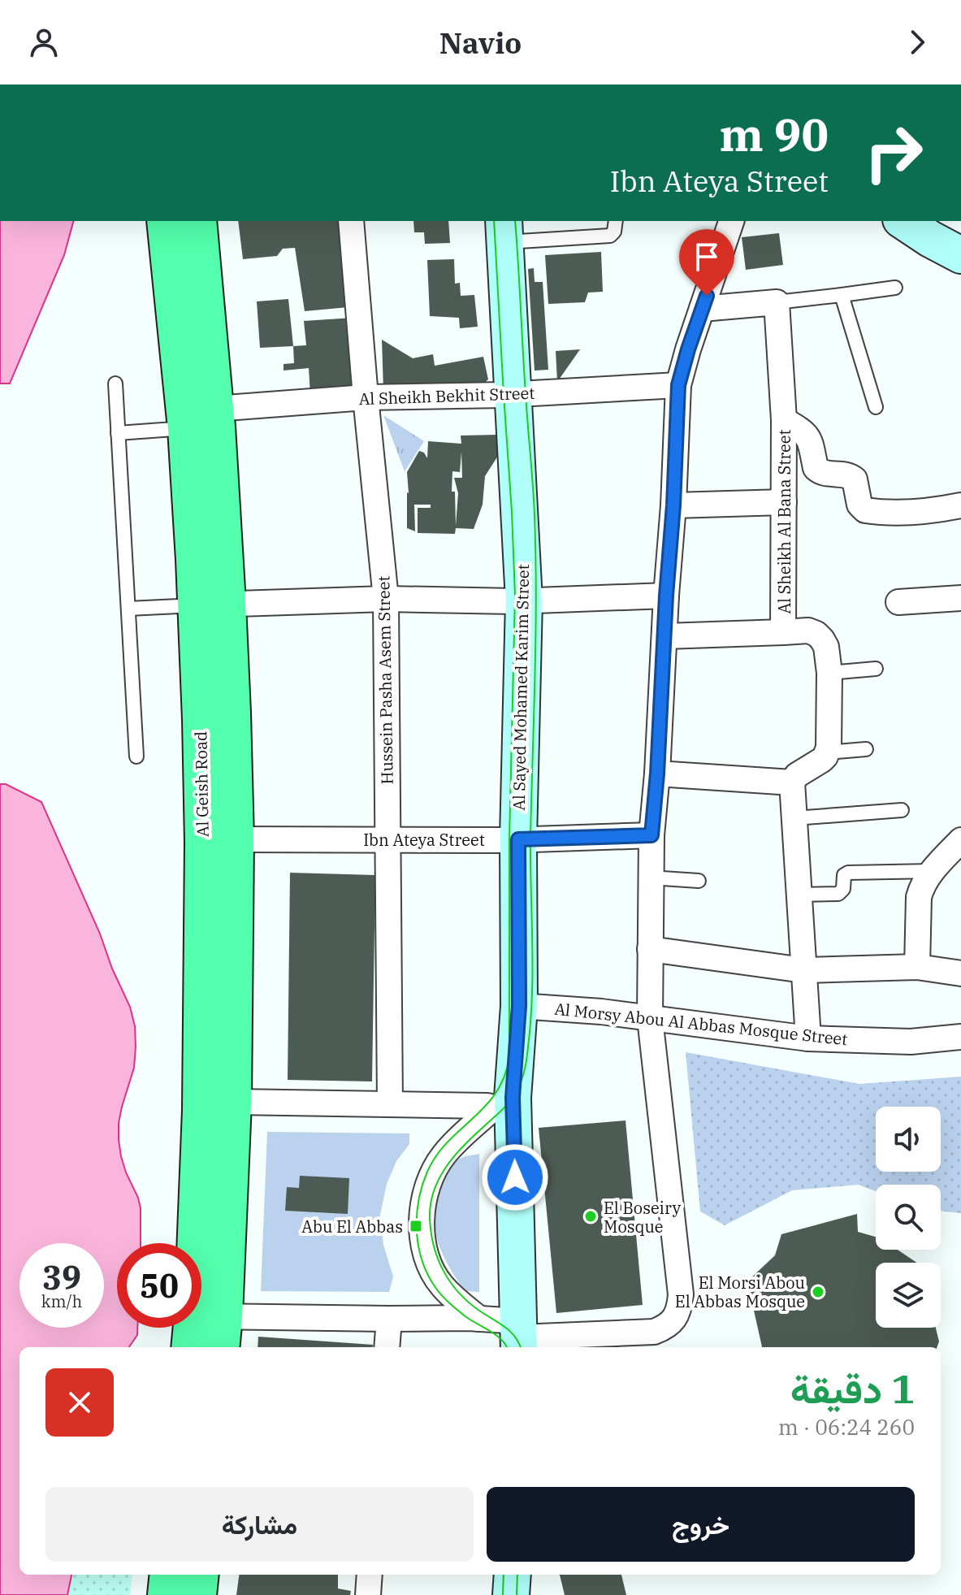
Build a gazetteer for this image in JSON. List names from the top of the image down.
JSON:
{
  "streets": {
    "highway": ["Al Geish Road"],
    "main road": ["Al Sayed Mohamed Karim Street"],
    "street": [
      "Al Sheikh Bekhit Street",
      "Al Sheikh Al Bana Street",
      "Hussein Pasha Asem Street",
      "Ibn Ateya Street",
      "Al Morsy Abou Al Abbas Mosque Street"
    ]
  },
  "crossings": [
    ["Al Sheikh Bekhit Street", "Hussein Pasha Asem Street"],
    ["Al Sheikh Bekhit Street", "Al Sayed Mohamed Karim Street"],
    ["Al Sheikh Bekhit Street", "Al Geish Road"],
    ["Hussein Pasha Asem Street", "Ibn Ateya Street"],
    ["Al Sayed Mohamed Karim Street", "Ibn Ateya Street"],
    ["Al Sayed Mohamed Karim Street", "Al Morsy Abou Al Abbas Mosque Street"],
    ["Al Geish Road", "Ibn Ateya Street"]
  ],
  "places": {
    "other": ["El Boseiry Mosque", "El Morsi Abou El Abbas Mosque"],
    "transit": ["Abu El Abbas"]
  },
  "page": {
    "header": "Navio",
    "turn": ["90 m", "Ibn Ateya Street"],
    "speed": "39 km/h",
    "limit": "50",
    "heading": ["1 دقيقة", "260 m · 06:24"],
    "buttons": ["خروج", "مشاركة"]
  }
}
